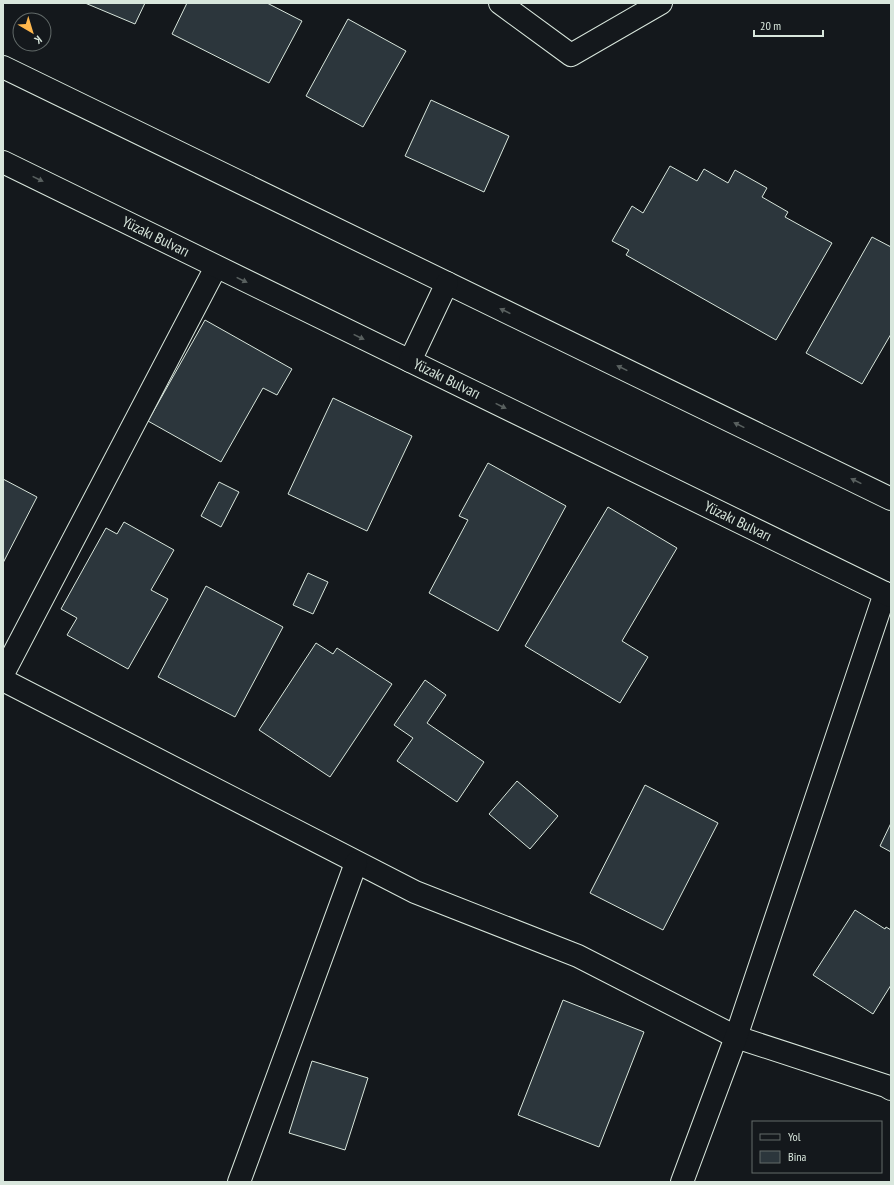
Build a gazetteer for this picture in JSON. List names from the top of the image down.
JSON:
{
  "streets": {
    "street": ["Yüzakı Bulvarı"]
  },
  "legend": ["Yol", "Bina"],
  "scale_bar": "20 m",
  "north": "bottom right"
}
